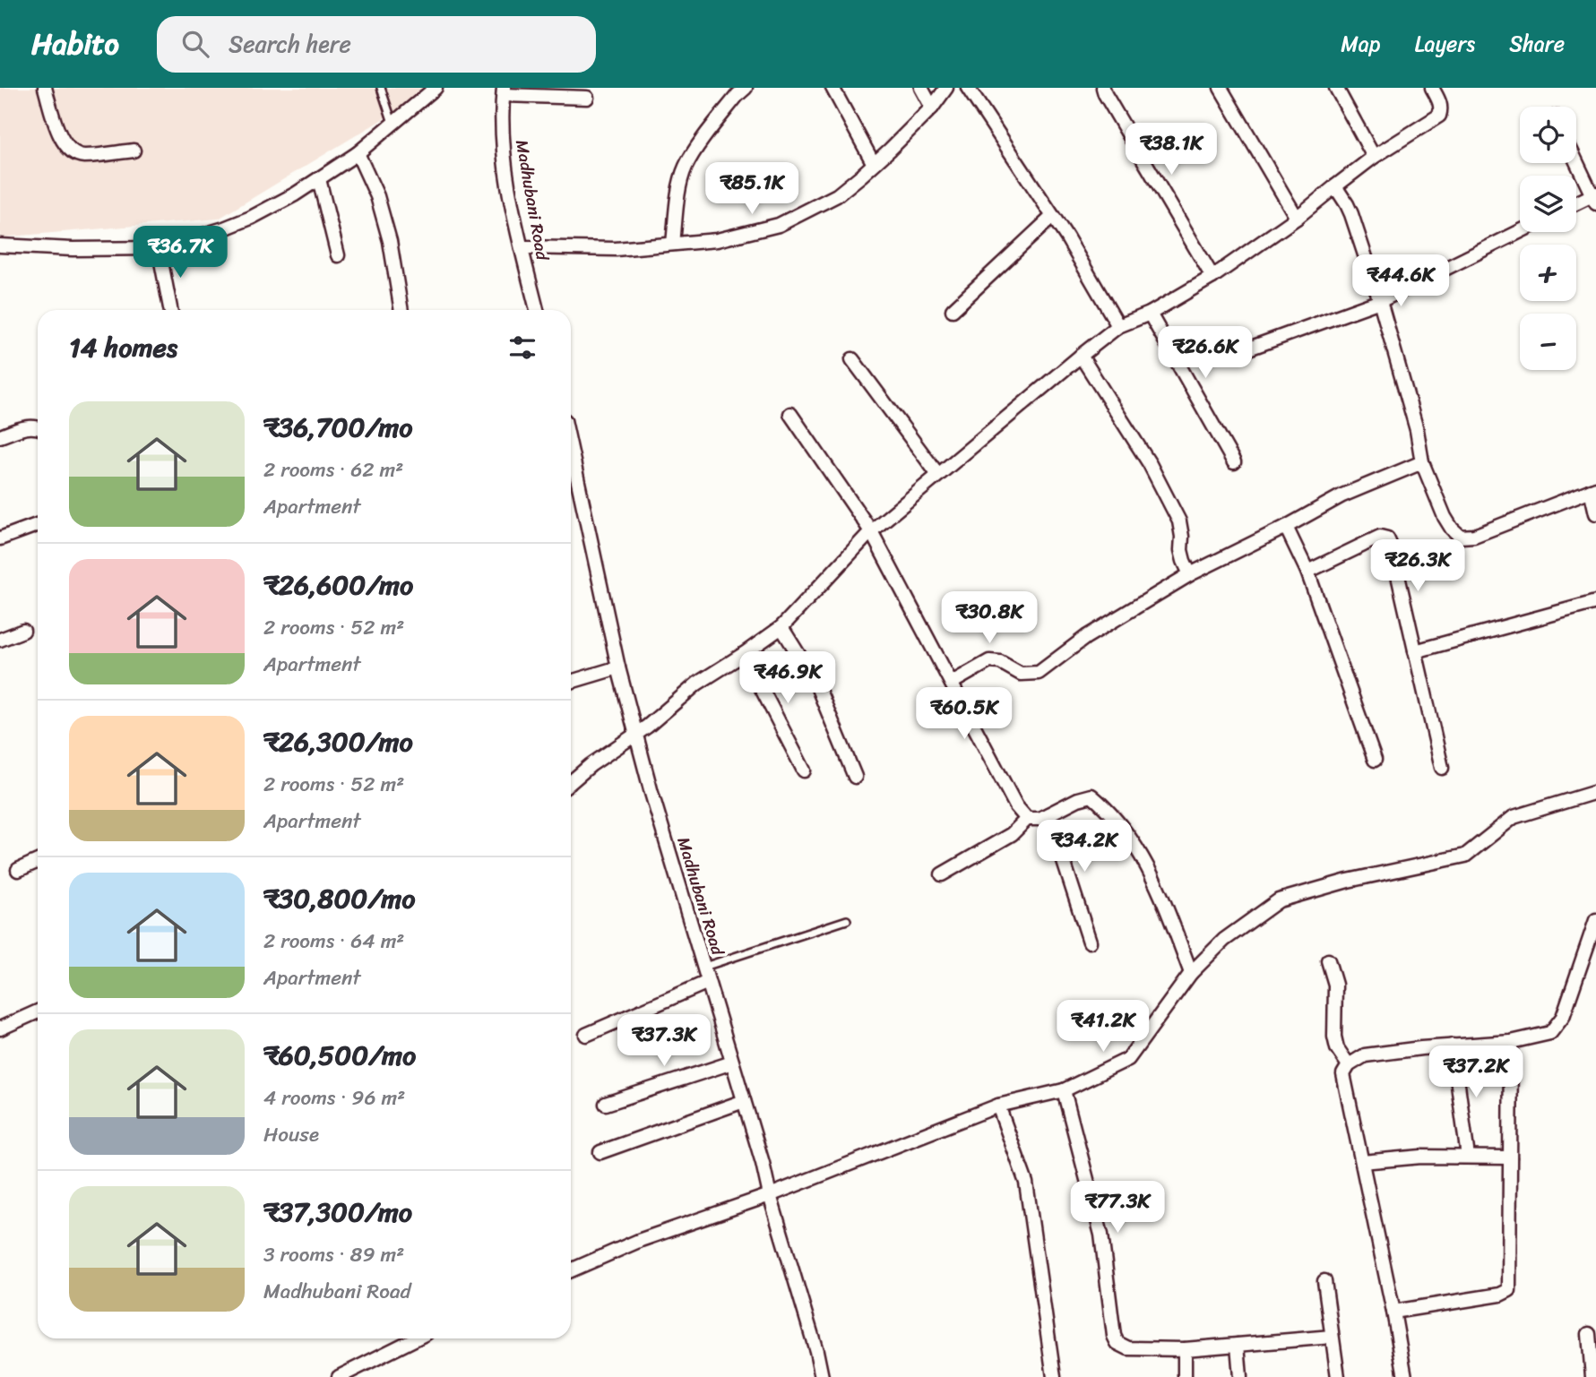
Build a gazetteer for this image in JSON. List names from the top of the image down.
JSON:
{
  "streets": {
    "street": ["Madhubani Road"]
  },
  "page": {
    "header": "Habito",
    "search": "Search here",
    "nav": ["Map", "Layers", "Share"],
    "map_buttons": ["+", "−"],
    "price": [
      "₹38.1K",
      "₹85.1K",
      "₹36.7K",
      "₹44.6K",
      "₹26.6K",
      "₹26.3K",
      "₹30.8K",
      "₹46.9K",
      "₹60.5K",
      "₹34.2K",
      "₹41.2K",
      "₹37.3K",
      "₹37.2K",
      "₹77.3K"
    ],
    "heading": "14 homes",
    "list": [
      {
        "name": "₹36,700/mo",
        "note": "2 rooms · 62 m² · Apartment"
      },
      {
        "name": "₹26,600/mo",
        "note": "2 rooms · 52 m² · Apartment"
      },
      {
        "name": "₹26,300/mo",
        "note": "2 rooms · 52 m² · Apartment"
      },
      {
        "name": "₹30,800/mo",
        "note": "2 rooms · 64 m² · Apartment"
      },
      {
        "name": "₹60,500/mo",
        "note": "4 rooms · 96 m² · House"
      },
      {
        "name": "₹37,300/mo",
        "note": "3 rooms · 89 m² · Madhubani Road"
      }
    ]
  }
}
